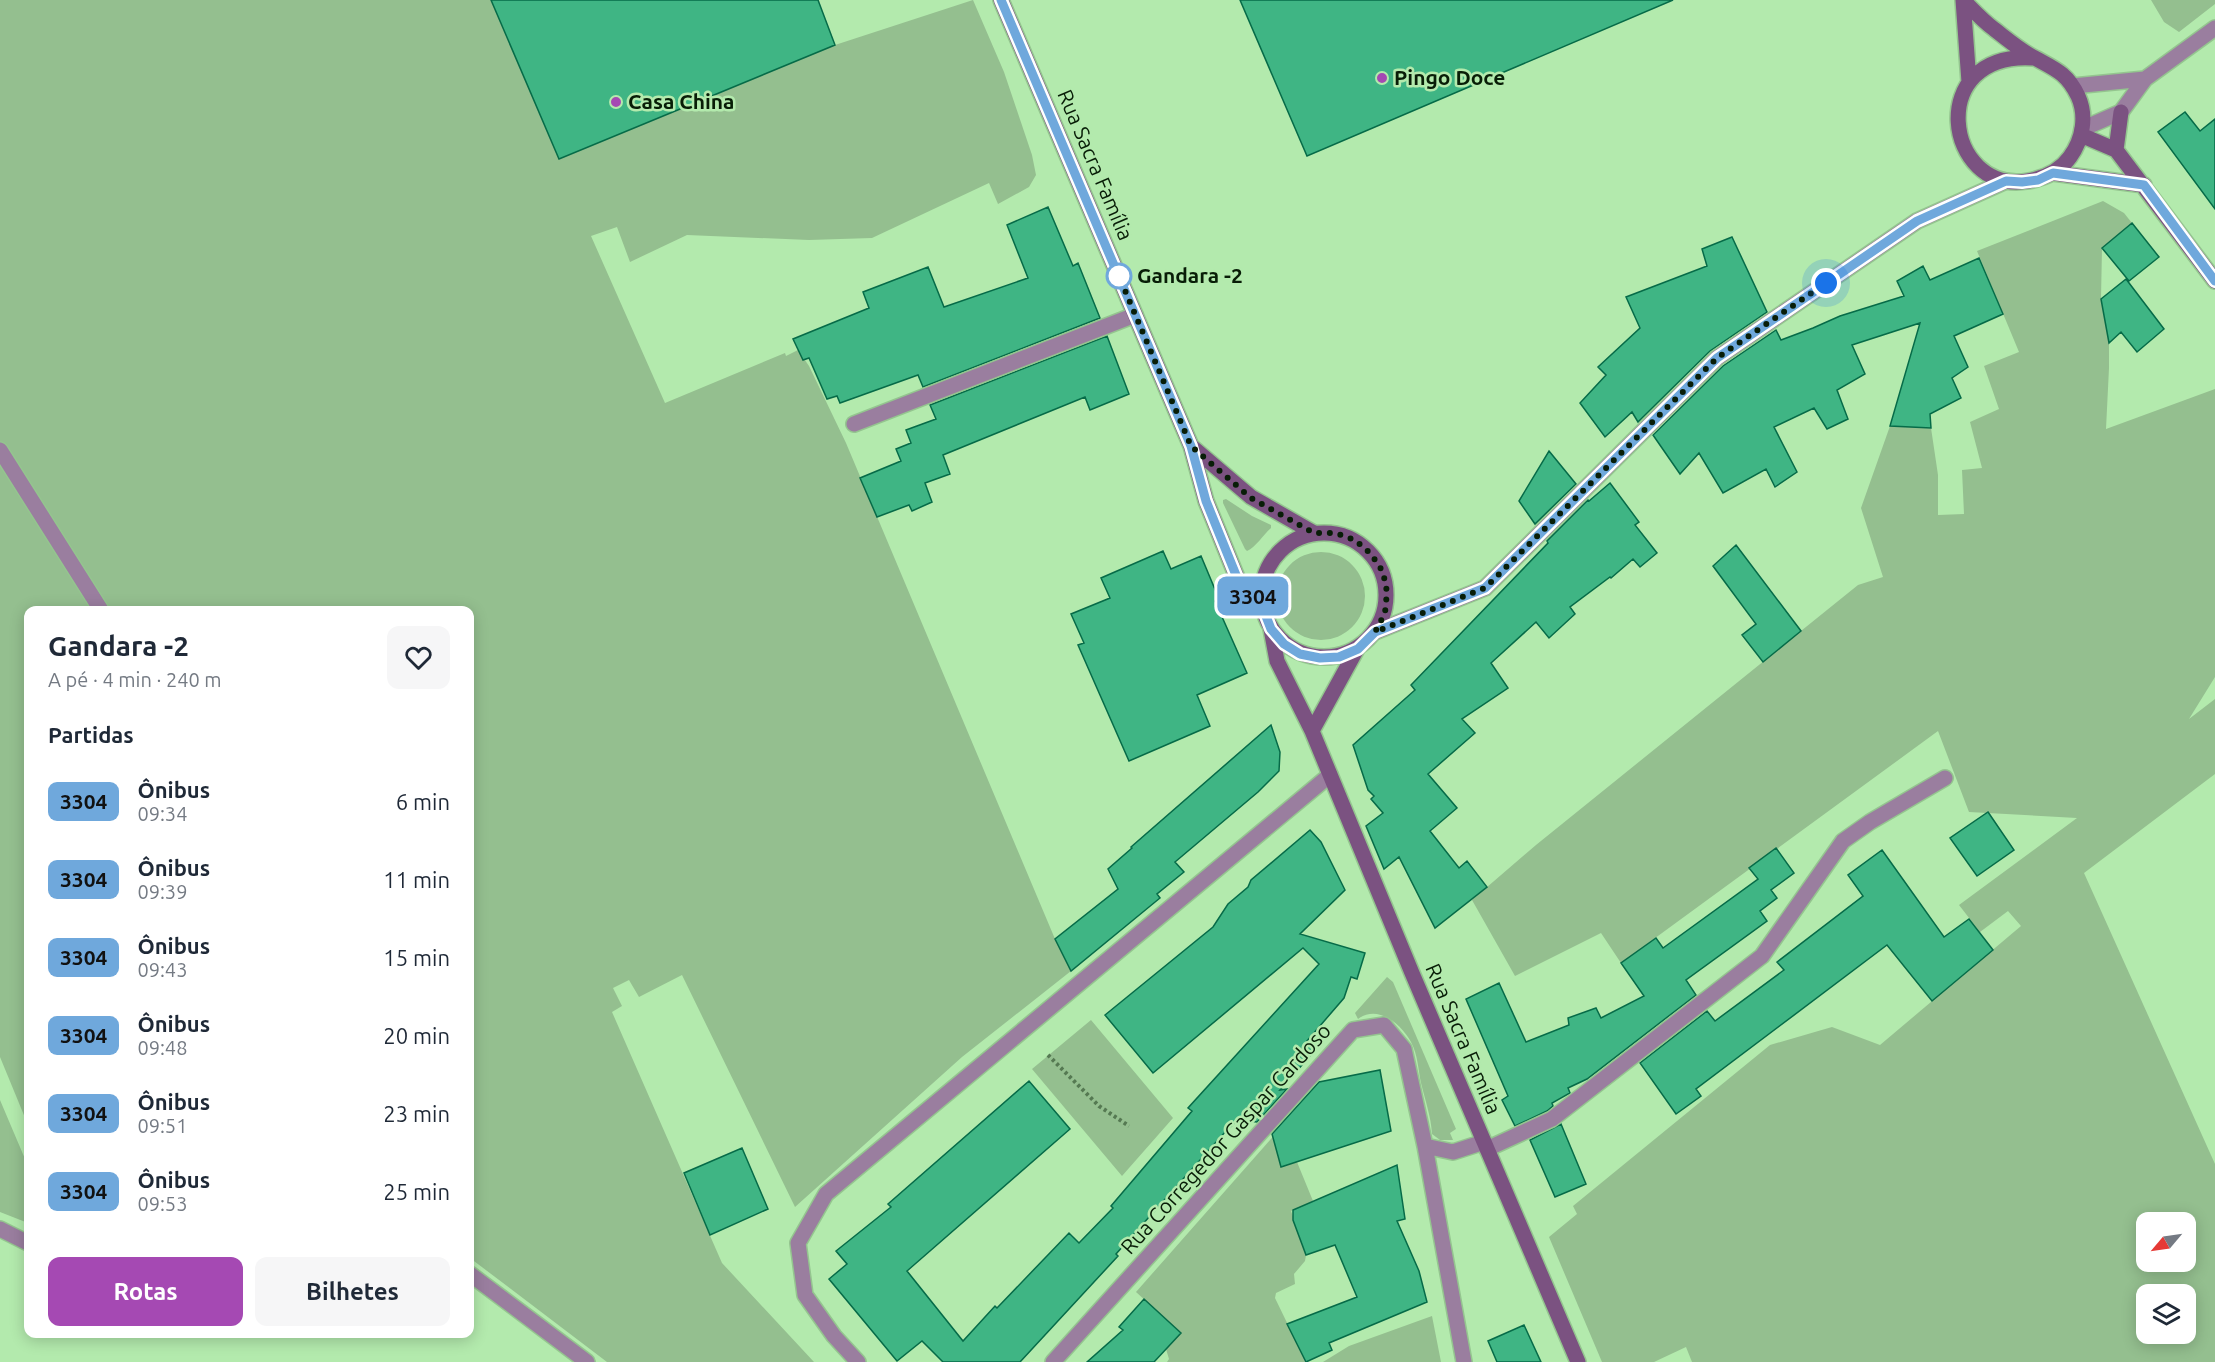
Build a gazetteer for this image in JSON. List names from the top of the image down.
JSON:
{
  "streets": {
    "street": ["Rua Sacra Família", "Rua Corregedor Gaspar Cardoso"]
  },
  "places": ["Pingo Doce", "Casa China", "Gandara -2"],
  "lines": ["bus line 3304"],
  "north": "bottom left",
  "page": {
    "on_map": "3304",
    "heading": [
      ["Gandara -2", "A pé · 4 min · 240 m"],
      "Partidas"
    ],
    "list": [
      {
        "mark": "3304",
        "name": "Ônibus",
        "note": "09:34",
        "value": "6 min"
      },
      {
        "mark": "3304",
        "name": "Ônibus",
        "note": "09:39",
        "value": "11 min"
      },
      {
        "mark": "3304",
        "name": "Ônibus",
        "note": "09:43",
        "value": "15 min"
      },
      {
        "mark": "3304",
        "name": "Ônibus",
        "note": "09:48",
        "value": "20 min"
      },
      {
        "mark": "3304",
        "name": "Ônibus",
        "note": "09:51",
        "value": "23 min"
      },
      {
        "mark": "3304",
        "name": "Ônibus",
        "note": "09:53",
        "value": "25 min"
      }
    ],
    "buttons": ["Rotas", "Bilhetes"]
  }
}
